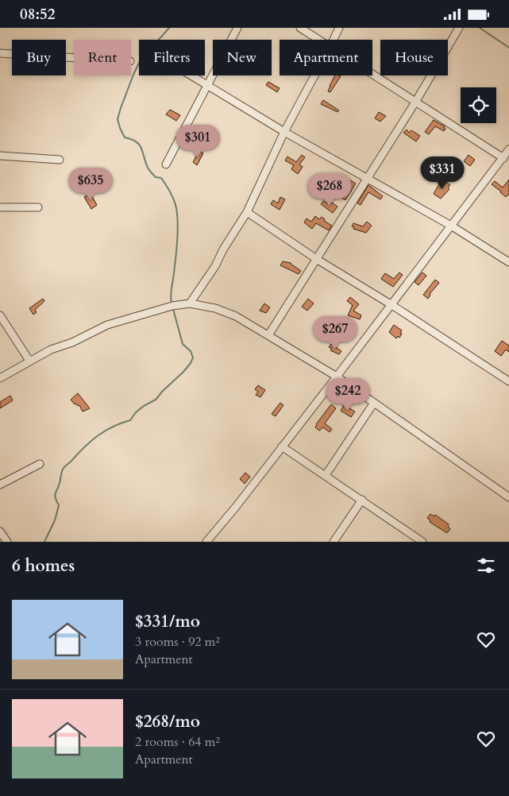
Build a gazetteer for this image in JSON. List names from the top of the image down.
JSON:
{
  "page": {
    "status": "08:52",
    "chip": [
      "Buy",
      "Rent",
      "Filters",
      "New",
      "Apartment",
      "House"
    ],
    "price": [
      "$301",
      "$331",
      "$635",
      "$268",
      "$267",
      "$242"
    ],
    "heading": "6 homes",
    "list": [
      {
        "name": "$331/mo",
        "note": "3 rooms · 92 m² · Apartment"
      },
      {
        "name": "$268/mo",
        "note": "2 rooms · 64 m² · Apartment"
      }
    ]
  }
}
